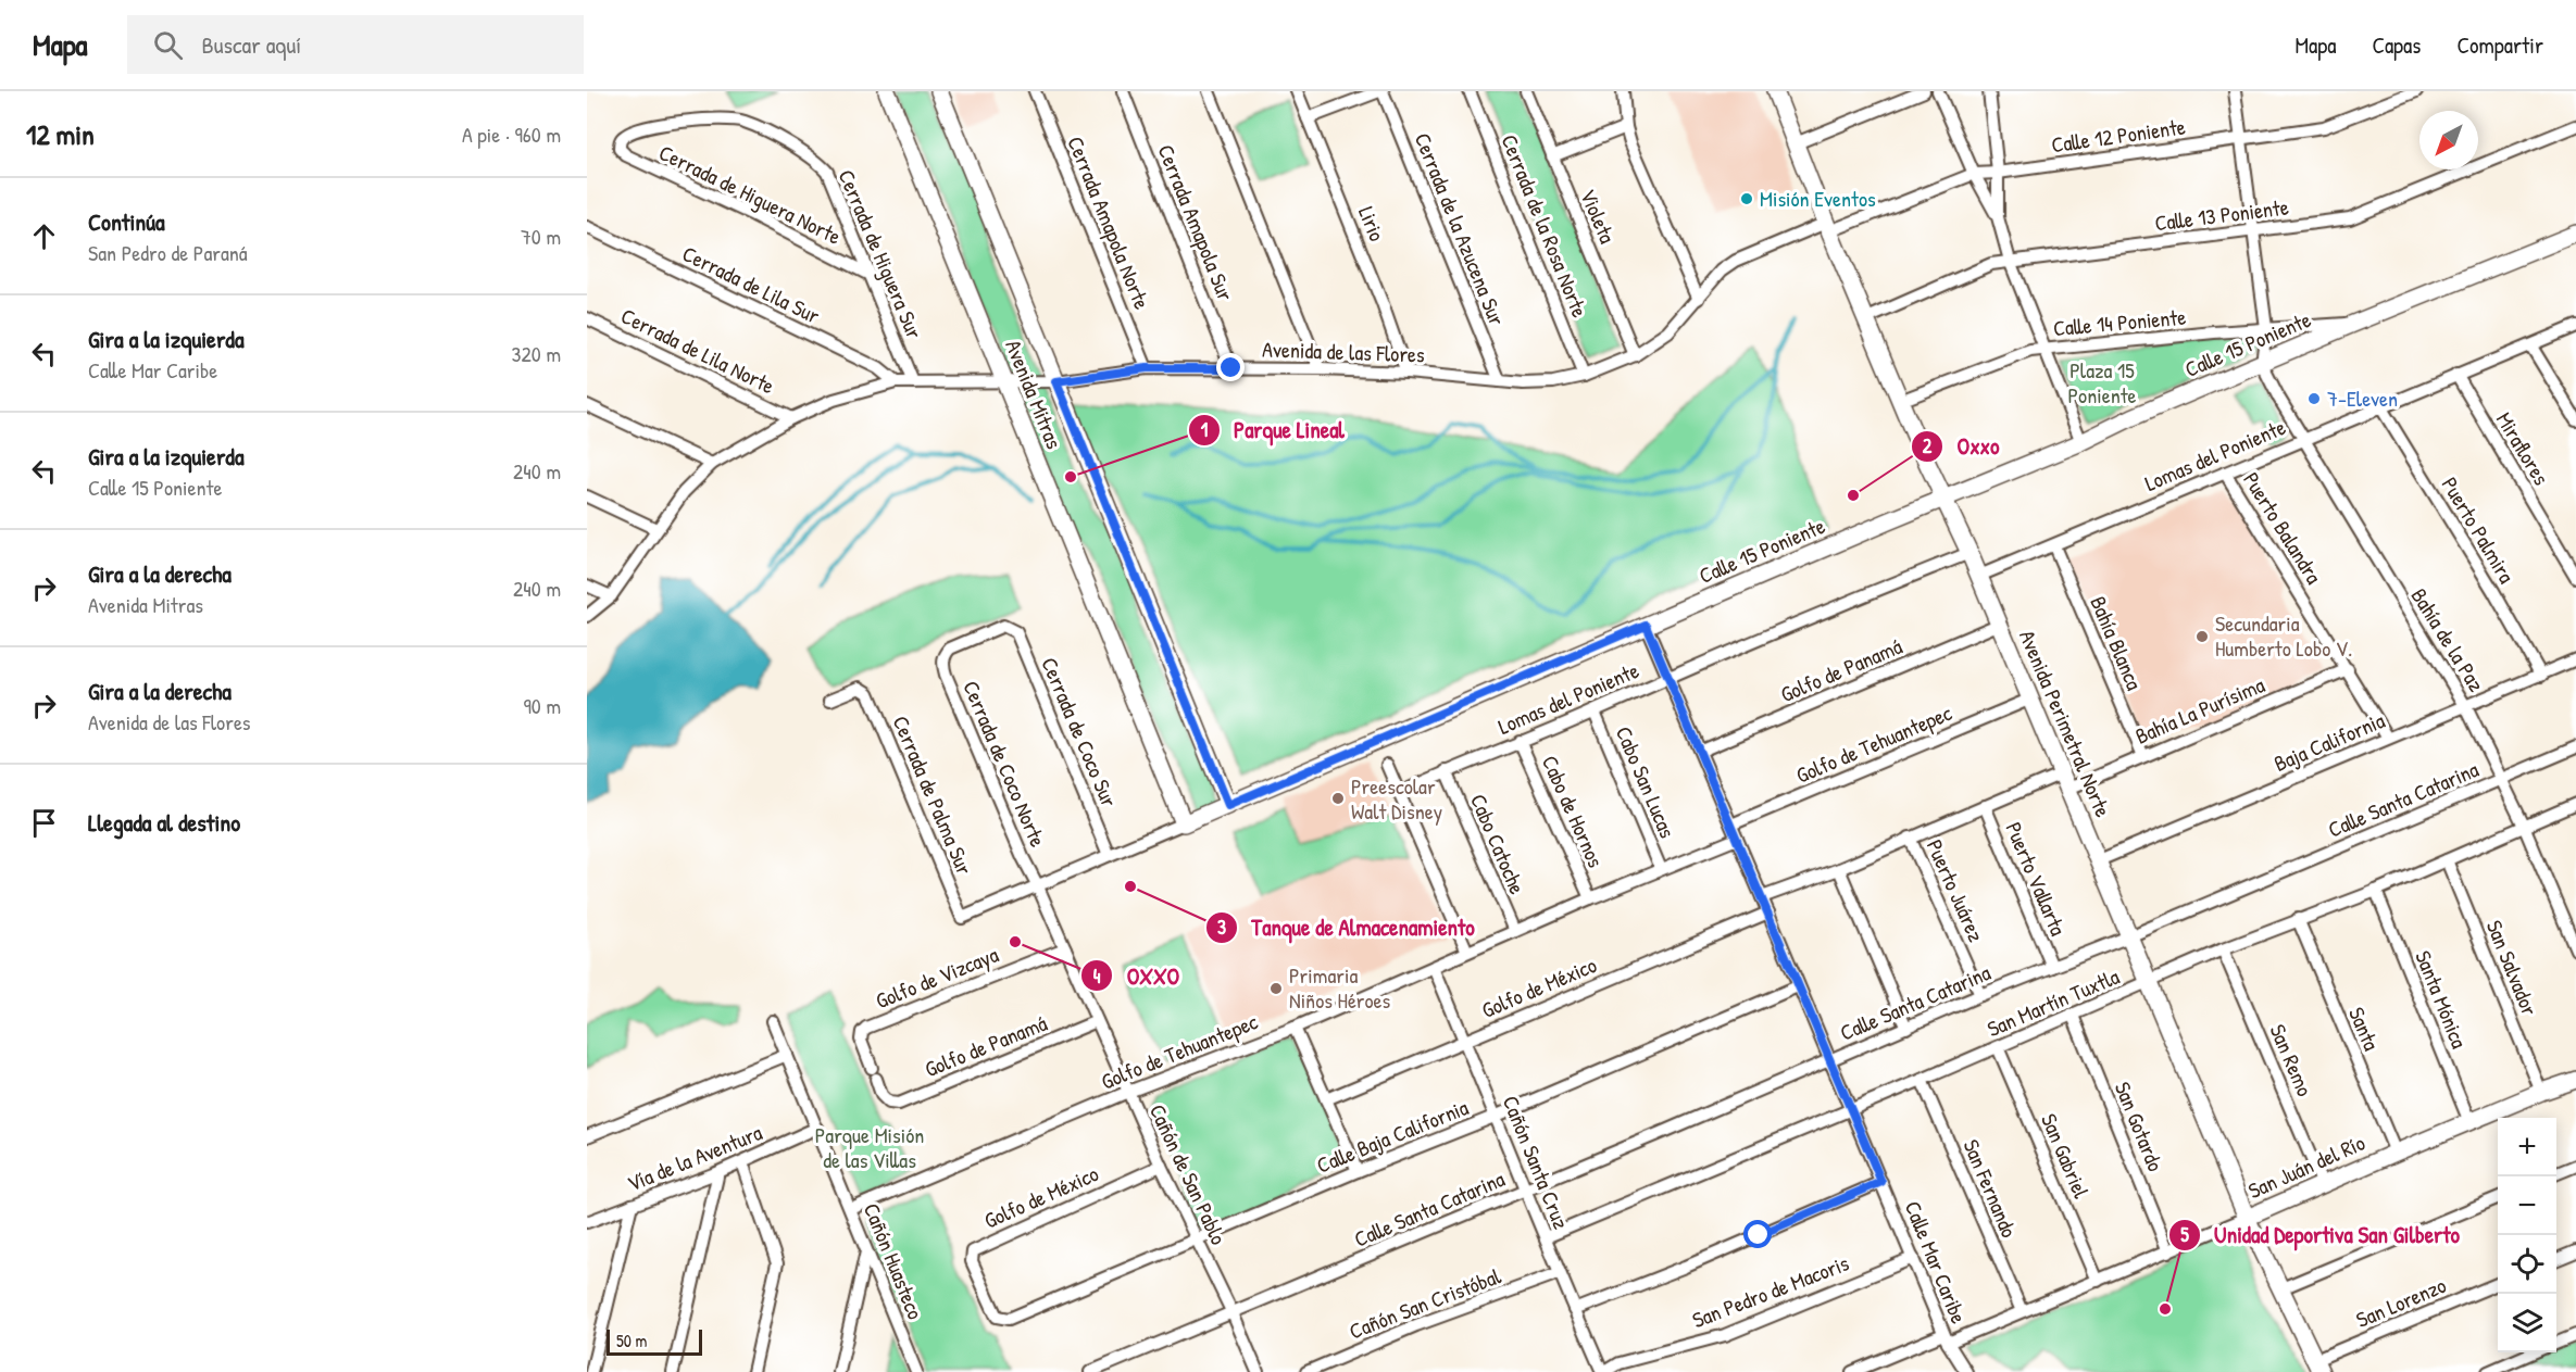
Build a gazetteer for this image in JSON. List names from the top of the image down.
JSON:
{
  "streets": {
    "street": [
      "Calle 12 Poniente",
      "Cerrada de Higuera Norte",
      "Calle 13 Poniente",
      "Violeta",
      "Cerrada Amapola Norte",
      "Cerrada Amapola Sur",
      "Lirio",
      "Cerrada de la Rosa Norte",
      "Cerrada de la Azucena Sur",
      "Cerrada de Higuera Sur",
      "Cerrada de Lila Sur",
      "Calle 14 Poniente",
      "Calle 15 Poniente",
      "Cerrada de Lila Norte",
      "Avenida de las Flores",
      "Avenida Mitras",
      "Miraflores",
      "Lomas del Poniente",
      "Puerto Balandra",
      "Puerto Palmira",
      "Bahía de la Paz",
      "Bahía Blanca",
      "Golfo de Panamá",
      "Bahía La Purísima",
      "Avenida Perimetral Norte",
      "Cerrada de Coco Sur",
      "Baja California",
      "Golfo de Tehuantepec",
      "Cerrada de Coco Norte",
      "Cabo San Lucas",
      "Cerrada de Palma Sur",
      "Calle Santa Catarina",
      "Cabo de Hornos",
      "Cabo Catoche",
      "Puerto Vallarta",
      "Puerto Juárez",
      "San Salvador",
      "Golfo de Vizcaya",
      "Golfo de México",
      "Santa Mónica",
      "San Martín Tuxtla",
      "Santa",
      "San Remo",
      "San Gotardo",
      "Calle Baja California",
      "San Gabriel",
      "Vía de la Aventura",
      "Cañón Santa Cruz",
      "San Juán del Río",
      "Cañón de San Pablo",
      "San Fernando",
      "Cañón Huasteco",
      "Calle Mar Caribe",
      "San Pedro de Macoris",
      "San Lorenzo",
      "Cañón San Cristóbal"
    ]
  },
  "crossings": [
    ["Calle 12 Poniente", "Avenida de las Flores"],
    ["Calle 12 Poniente", "Avenida Perimetral Norte"],
    ["Cerrada de Higuera Norte", "Cerrada de Higuera Sur"],
    ["Calle 13 Poniente", "Avenida Perimetral Norte"],
    ["Violeta", "Avenida de las Flores"],
    ["Cerrada Amapola Norte", "Avenida de las Flores"],
    ["Cerrada Amapola Sur", "Avenida de las Flores"],
    ["Lirio", "Avenida de las Flores"],
    ["Cerrada de la Rosa Norte", "Avenida de las Flores"],
    ["Cerrada de la Azucena Sur", "Avenida de las Flores"],
    ["Cerrada de Higuera Sur", "Avenida de las Flores"],
    ["Cerrada de Lila Sur", "Avenida de las Flores"],
    ["Calle 14 Poniente", "Calle 15 Poniente"],
    ["Calle 14 Poniente", "Avenida Perimetral Norte"],
    ["Calle 15 Poniente", "Avenida Mitras"],
    ["Calle 15 Poniente", "Bahía de la Paz"],
    ["Calle 15 Poniente", "Avenida Perimetral Norte"],
    ["Calle 15 Poniente", "Calle Mar Caribe"],
    ["Cerrada de Lila Norte", "Avenida de las Flores"],
    ["Avenida de las Flores", "Avenida Mitras"],
    ["Avenida de las Flores", "Avenida Perimetral Norte"],
    ["Miraflores", "Lomas del Poniente"],
    ["Lomas del Poniente", "Puerto Balandra"],
    ["Lomas del Poniente", "Puerto Palmira"],
    ["Lomas del Poniente", "Bahía de la Paz"],
    ["Lomas del Poniente", "Bahía Blanca"],
    ["Lomas del Poniente", "Avenida Perimetral Norte"],
    ["Lomas del Poniente", "Cabo San Lucas"],
    ["Lomas del Poniente", "Cabo de Hornos"],
    ["Lomas del Poniente", "Cabo Catoche"],
    ["Lomas del Poniente", "Calle Mar Caribe"],
    ["Puerto Balandra", "Bahía La Purísima"],
    ["Puerto Balandra", "Baja California"],
    ["Puerto Palmira", "Baja California"],
    ["Bahía de la Paz", "Baja California"],
    ["Bahía de la Paz", "Calle Santa Catarina"],
    ["Bahía de la Paz", "San Martín Tuxtla"],
    ["Bahía Blanca", "Bahía La Purísima"],
    ["Golfo de Panamá", "Avenida Perimetral Norte"],
    ["Golfo de Panamá", "Golfo de Vizcaya"],
    ["Golfo de Panamá", "Cañón de San Pablo"],
    ["Golfo de Panamá", "Calle Mar Caribe"],
    ["Bahía La Purísima", "Avenida Perimetral Norte"],
    ["Avenida Perimetral Norte", "Baja California"],
    ["Avenida Perimetral Norte", "Golfo de Tehuantepec"],
    ["Avenida Perimetral Norte", "Calle Santa Catarina"],
    ["Avenida Perimetral Norte", "San Martín Tuxtla"],
    ["Avenida Perimetral Norte", "San Juán del Río"],
    ["Avenida Perimetral Norte", "San Lorenzo"],
    ["Cerrada de Coco Sur", "Cerrada de Coco Norte"],
    ["Golfo de Tehuantepec", "Cabo San Lucas"],
    ["Golfo de Tehuantepec", "Cabo de Hornos"],
    ["Golfo de Tehuantepec", "Cabo Catoche"],
    ["Golfo de Tehuantepec", "Cañón Santa Cruz"],
    ["Golfo de Tehuantepec", "Cañón de San Pablo"],
    ["Golfo de Tehuantepec", "Cañón Huasteco"],
    ["Golfo de Tehuantepec", "Calle Mar Caribe"],
    ["Cerrada de Coco Norte", "Cerrada de Palma Sur"],
    ["Cerrada de Coco Norte", "Cañón de San Pablo"],
    ["Cerrada de Palma Sur", "Cañón de San Pablo"],
    ["Calle Santa Catarina", "Puerto Vallarta"],
    ["Calle Santa Catarina", "Puerto Juárez"],
    ["Calle Santa Catarina", "Cañón Santa Cruz"],
    ["Calle Santa Catarina", "Cañón de San Pablo"],
    ["Calle Santa Catarina", "Calle Mar Caribe"],
    ["San Salvador", "San Martín Tuxtla"],
    ["San Salvador", "San Juán del Río"],
    ["Golfo de Vizcaya", "Cañón de San Pablo"],
    ["Golfo de México", "Calle Baja California"],
    ["Golfo de México", "Cañón Santa Cruz"],
    ["Golfo de México", "Cañón de San Pablo"],
    ["Golfo de México", "Calle Mar Caribe"],
    ["Santa Mónica", "San Martín Tuxtla"],
    ["Santa Mónica", "San Juán del Río"],
    ["San Martín Tuxtla", "Santa"],
    ["San Martín Tuxtla", "San Remo"],
    ["San Martín Tuxtla", "San Gotardo"],
    ["San Martín Tuxtla", "San Gabriel"],
    ["San Martín Tuxtla", "Cañón Santa Cruz"],
    ["San Martín Tuxtla", "San Fernando"],
    ["San Martín Tuxtla", "Calle Mar Caribe"],
    ["Santa", "San Juán del Río"],
    ["San Remo", "San Juán del Río"],
    ["San Gotardo", "San Juán del Río"],
    ["Calle Baja California", "Cañón Santa Cruz"],
    ["Calle Baja California", "Cañón de San Pablo"],
    ["Calle Baja California", "Calle Mar Caribe"],
    ["San Gabriel", "San Juán del Río"],
    ["Vía de la Aventura", "Cañón Huasteco"],
    ["Cañón Santa Cruz", "San Pedro de Macoris"],
    ["Cañón Santa Cruz", "Cañón San Cristóbal"],
    ["San Juán del Río", "San Fernando"],
    ["San Juán del Río", "Calle Mar Caribe"],
    ["Calle Mar Caribe", "San Pedro de Macoris"]
  ],
  "parks": ["Plaza 15 Poniente", "Parque Misión de las Villas"],
  "places": [
    "Misión Eventos",
    "7-Eleven",
    "Parque Lineal",
    "Oxxo",
    "Secundaria Humberto Lobo V.",
    "Preescolar Walt Disney",
    "Tanque de Almacenamiento",
    "OXXO",
    "Primaria Niños Héroes",
    "Unidad Deportiva San Gilberto"
  ],
  "scale_bar": "50 m",
  "north": "bottom left",
  "page": {
    "header": "Mapa",
    "search": "Buscar aquí",
    "nav": ["Mapa", "Capas", "Compartir"],
    "heading": ["12 min", "A pie · 960 m"],
    "list": [
      ["Continúa", "San Pedro de Paraná", "70 m"],
      ["Gira a la izquierda", "Calle Mar Caribe", "320 m"],
      ["Gira a la izquierda", "Calle 15 Poniente", "240 m"],
      ["Gira a la derecha", "Avenida Mitras", "240 m"],
      ["Gira a la derecha", "Avenida de las Flores", "90 m"],
      "Llegada al destino"
    ],
    "map_buttons": ["+", "−"],
    "scale": "50 m"
  }
}
